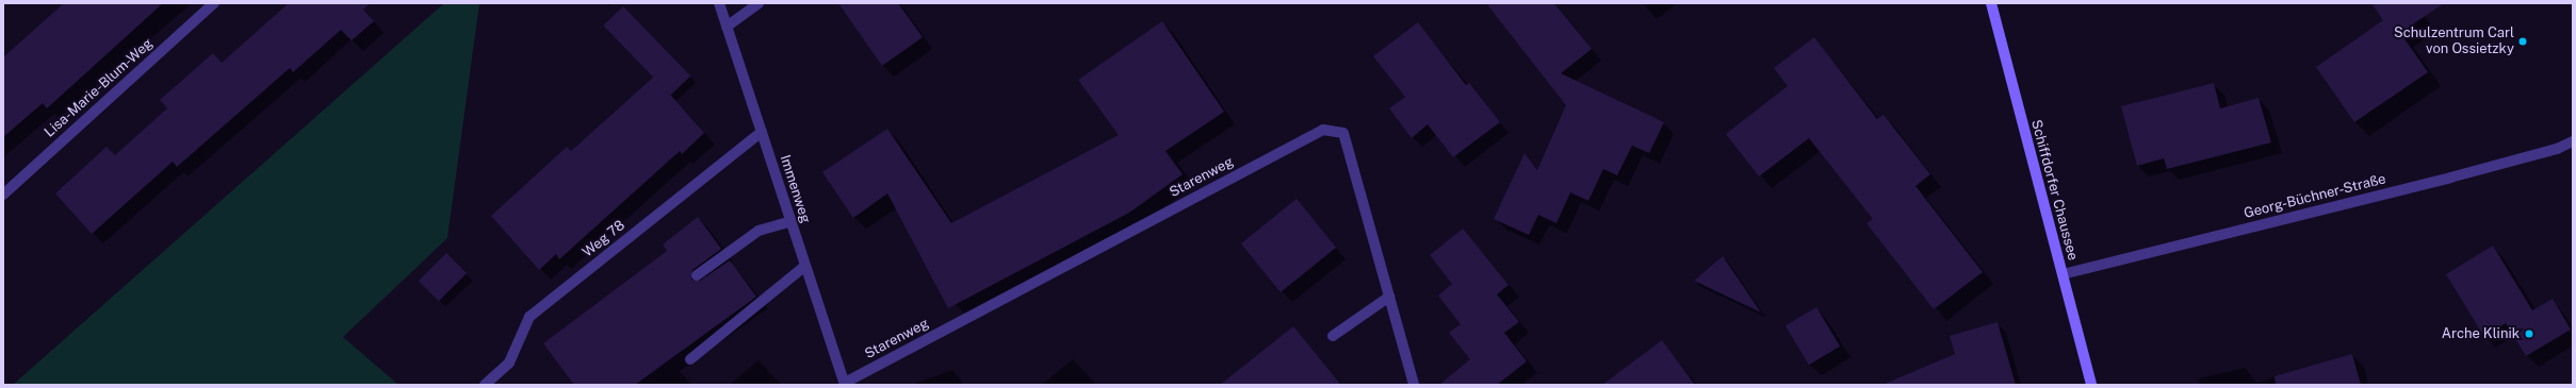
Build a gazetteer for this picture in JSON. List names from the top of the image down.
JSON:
{
  "streets": {
    "main road": ["Schiffdorfer Chaussee"],
    "street": [
      "Lisa-Marie-Blum-Weg",
      "Starenweg",
      "Immenweg",
      "Georg-Büchner-Straße",
      "Weg 78"
    ]
  },
  "crossings": [
    ["Starenweg", "Immenweg"],
    ["Immenweg", "Weg 78"],
    ["Schiffdorfer Chaussee", "Georg-Büchner-Straße"]
  ],
  "places": ["Schulzentrum Carl von Ossietzky", "Arche Klinik"]
}
